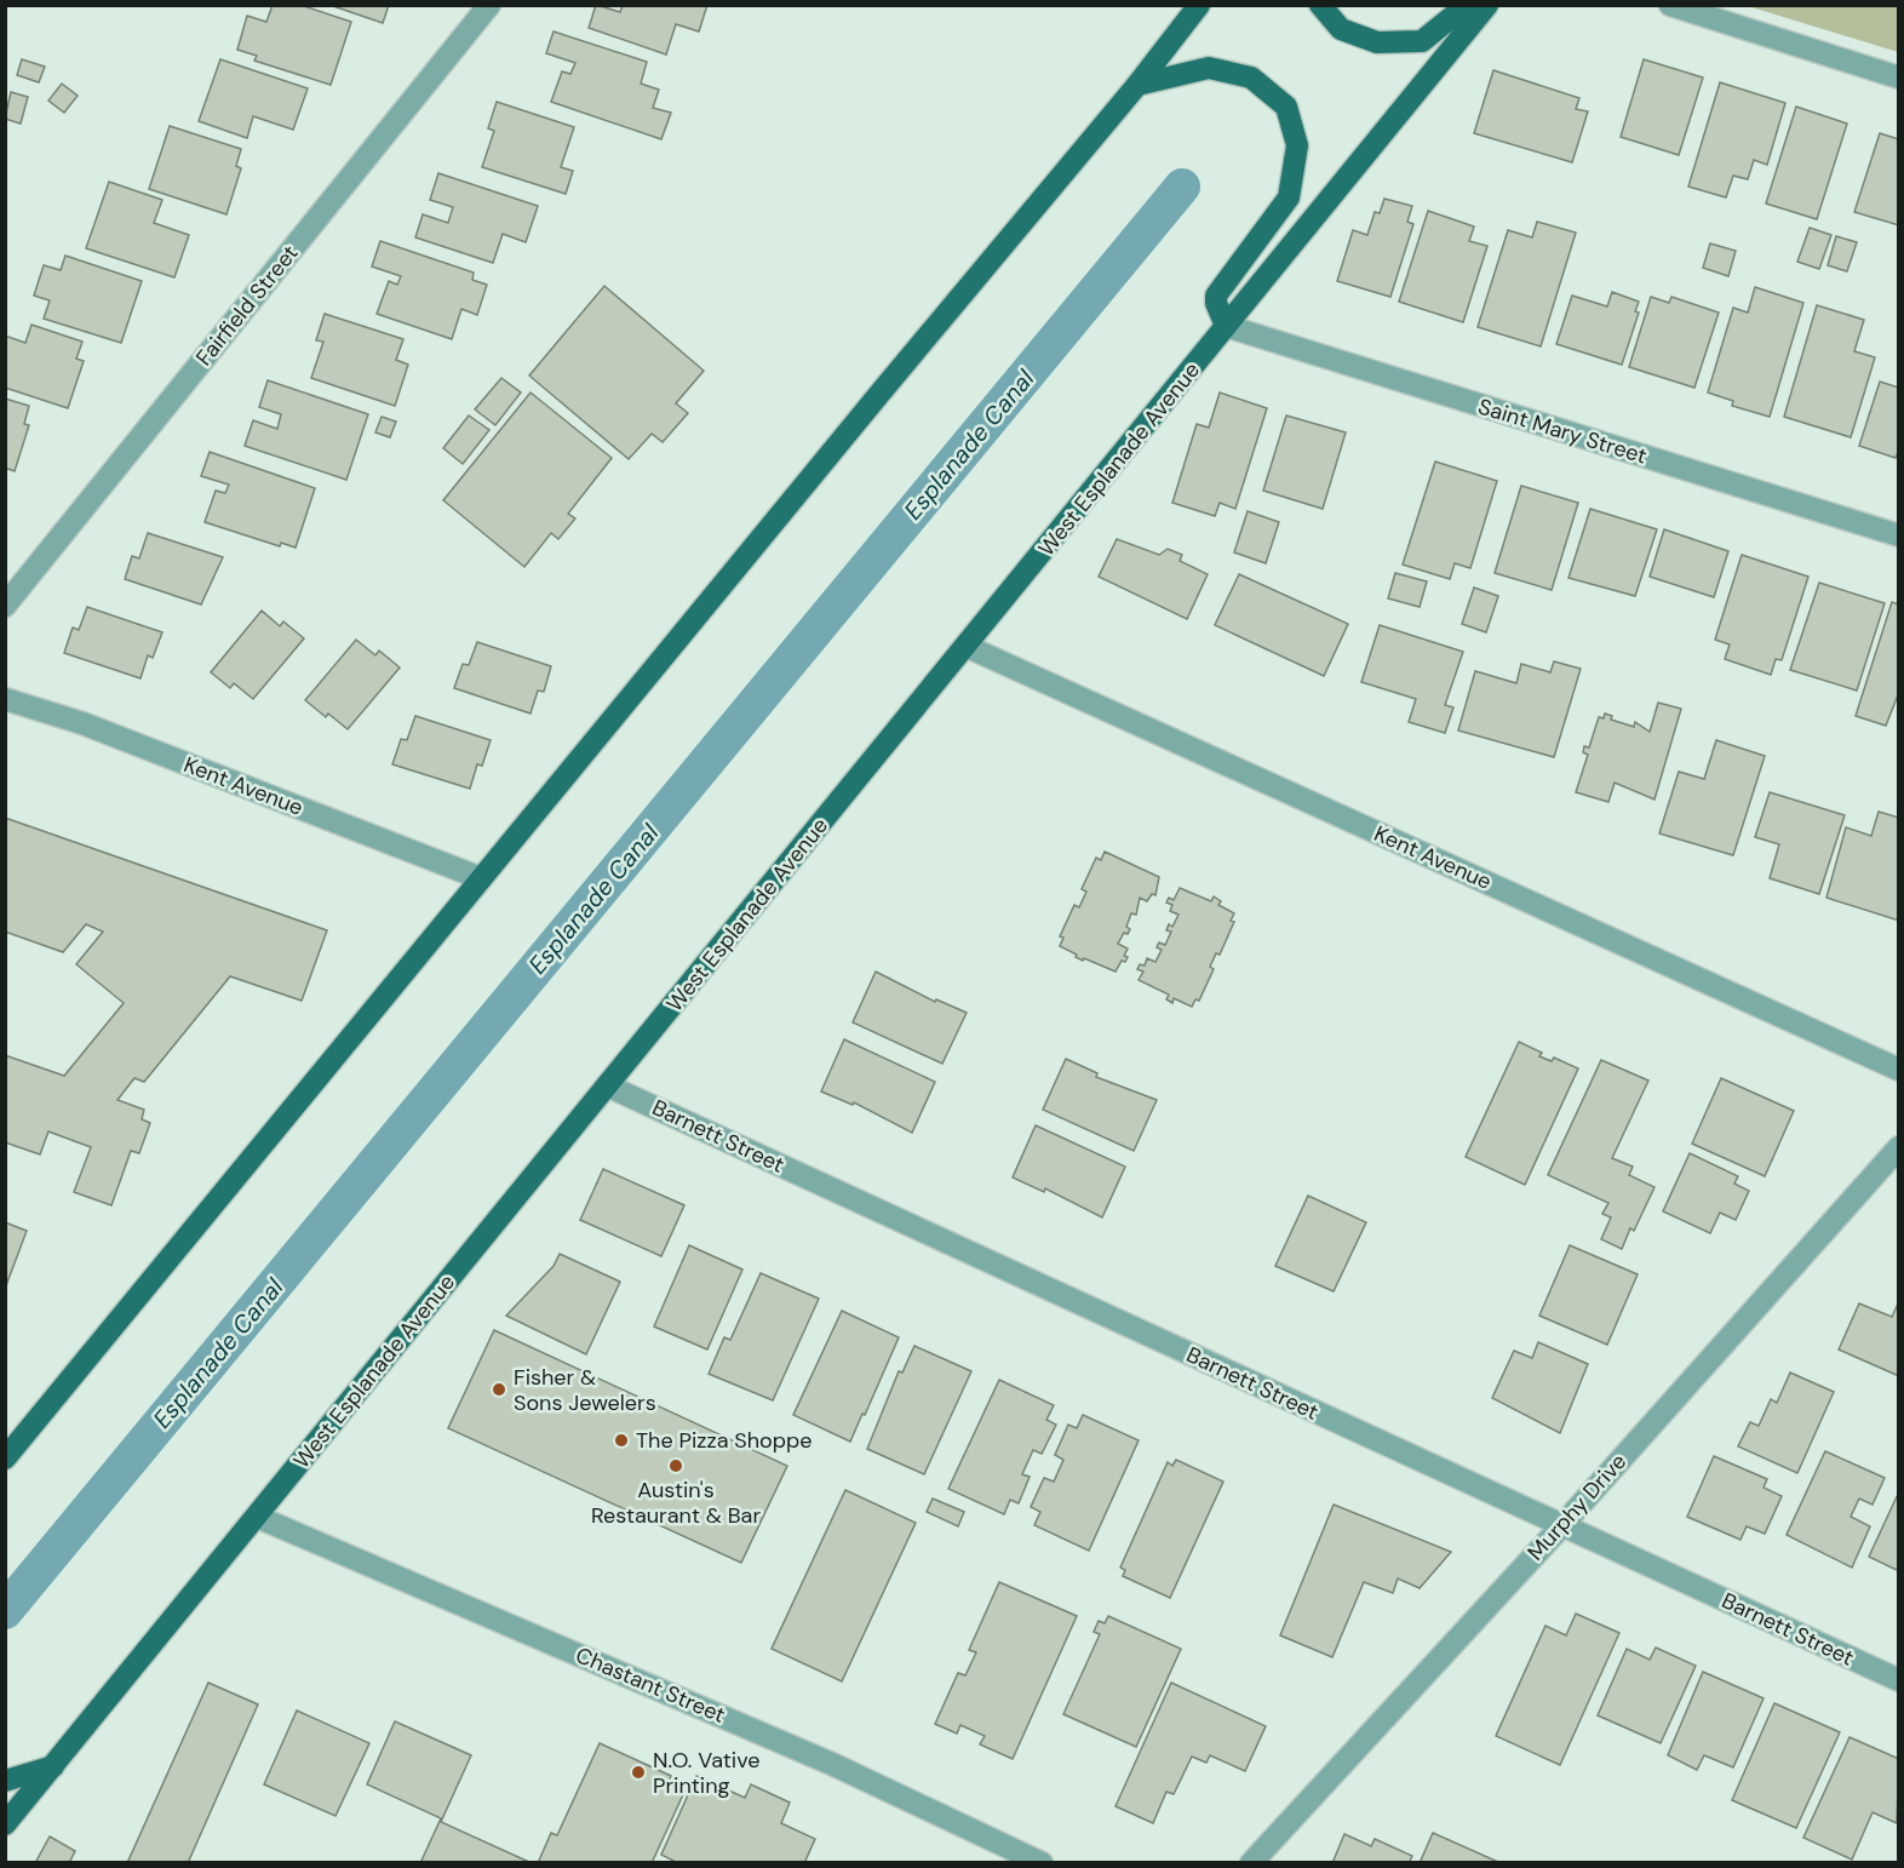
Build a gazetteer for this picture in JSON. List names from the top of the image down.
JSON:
{
  "streets": {
    "main road": ["West Esplanade Avenue"],
    "street": [
      "Fairfield Street",
      "Saint Mary Street",
      "Kent Avenue",
      "Barnett Street",
      "Murphy Drive",
      "Chastant Street"
    ]
  },
  "crossings": [
    ["Saint Mary Street", "West Esplanade Avenue"],
    ["West Esplanade Avenue", "Kent Avenue"],
    ["West Esplanade Avenue", "Barnett Street"],
    ["West Esplanade Avenue", "Chastant Street"],
    ["Barnett Street", "Murphy Drive"]
  ],
  "water": ["Esplanade Canal"],
  "places": [
    "Fisher & Sons Jewelers",
    "The Pizza Shoppe",
    "Austin's Restaurant & Bar",
    "N.O. Vative Printing"
  ]
}
